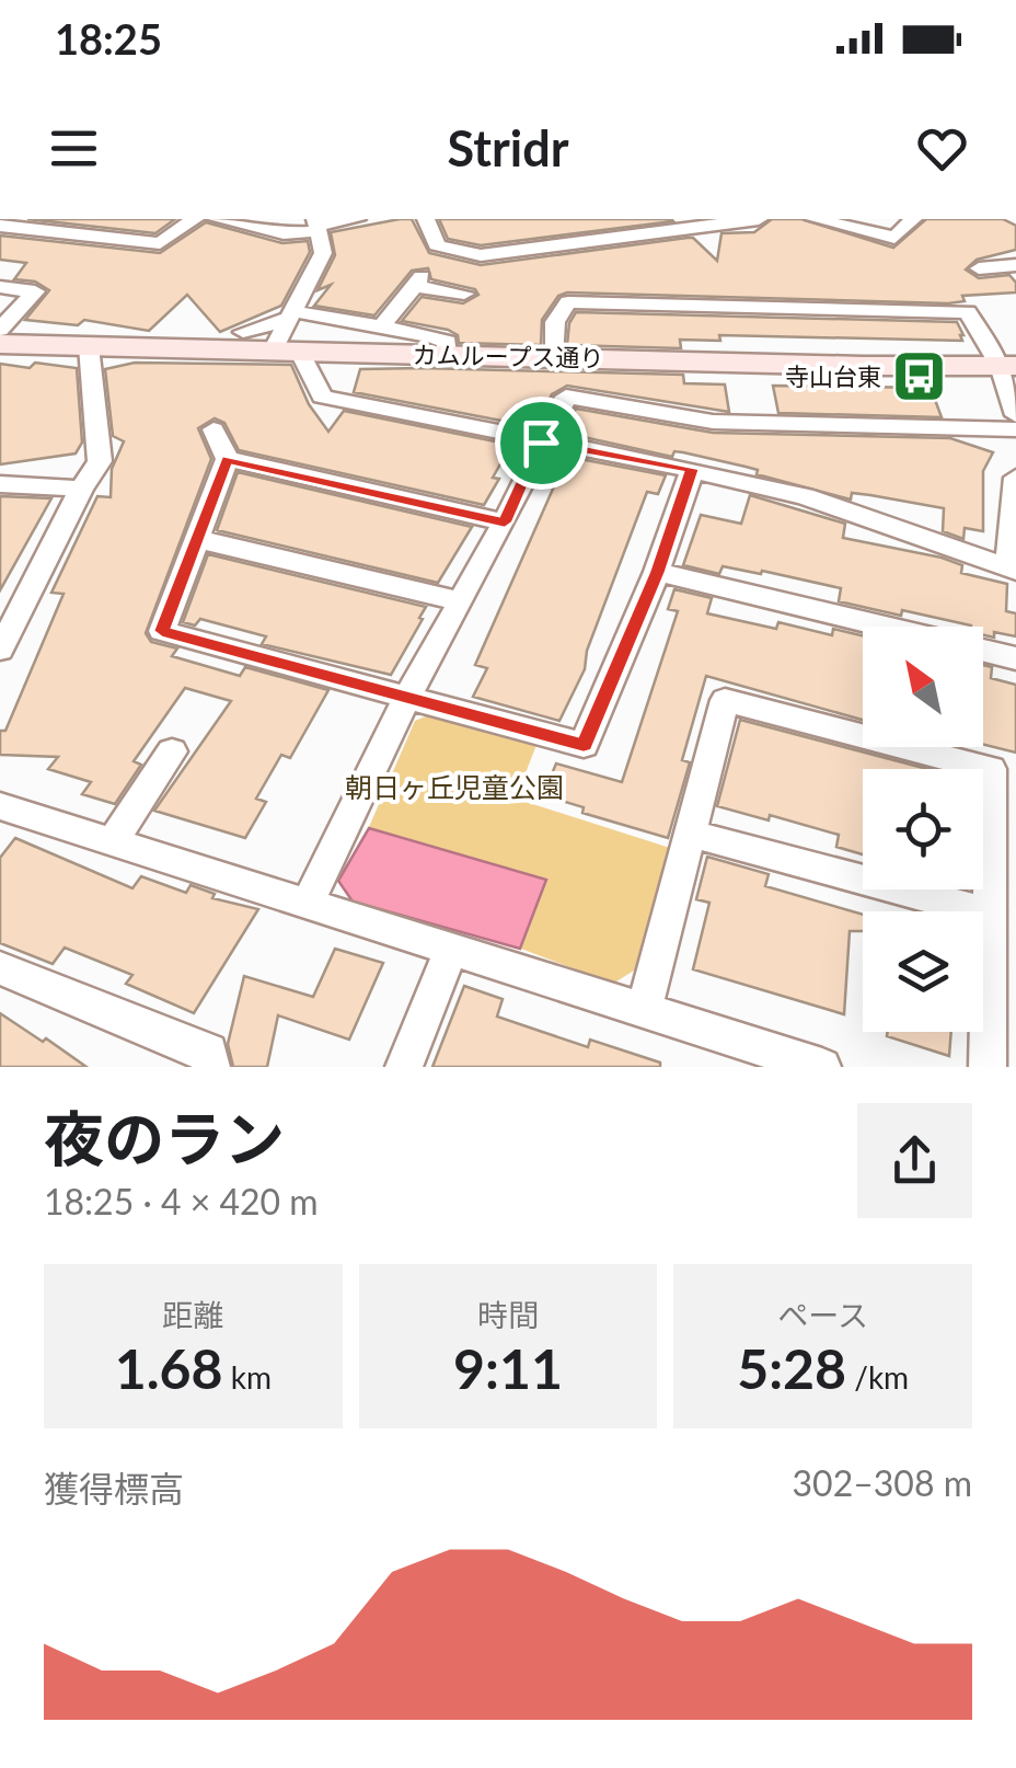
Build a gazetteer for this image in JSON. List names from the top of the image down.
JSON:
{
  "streets": {
    "street": ["カムループス通り"]
  },
  "parks": ["朝日ヶ丘児童公園"],
  "places": {
    "bus stop": ["寺山台東"]
  },
  "north": "top left",
  "page": {
    "status": "18:25",
    "header": "Stridr",
    "heading": ["夜のラン", "18:25 · 4 × 420 m"],
    "stats": [
      ["距離", "1.68 km"],
      ["時間", "9:11"],
      ["ペース", "5:28 /km"]
    ],
    "chart": ["獲得標高", "302–308 m"]
  }
}
